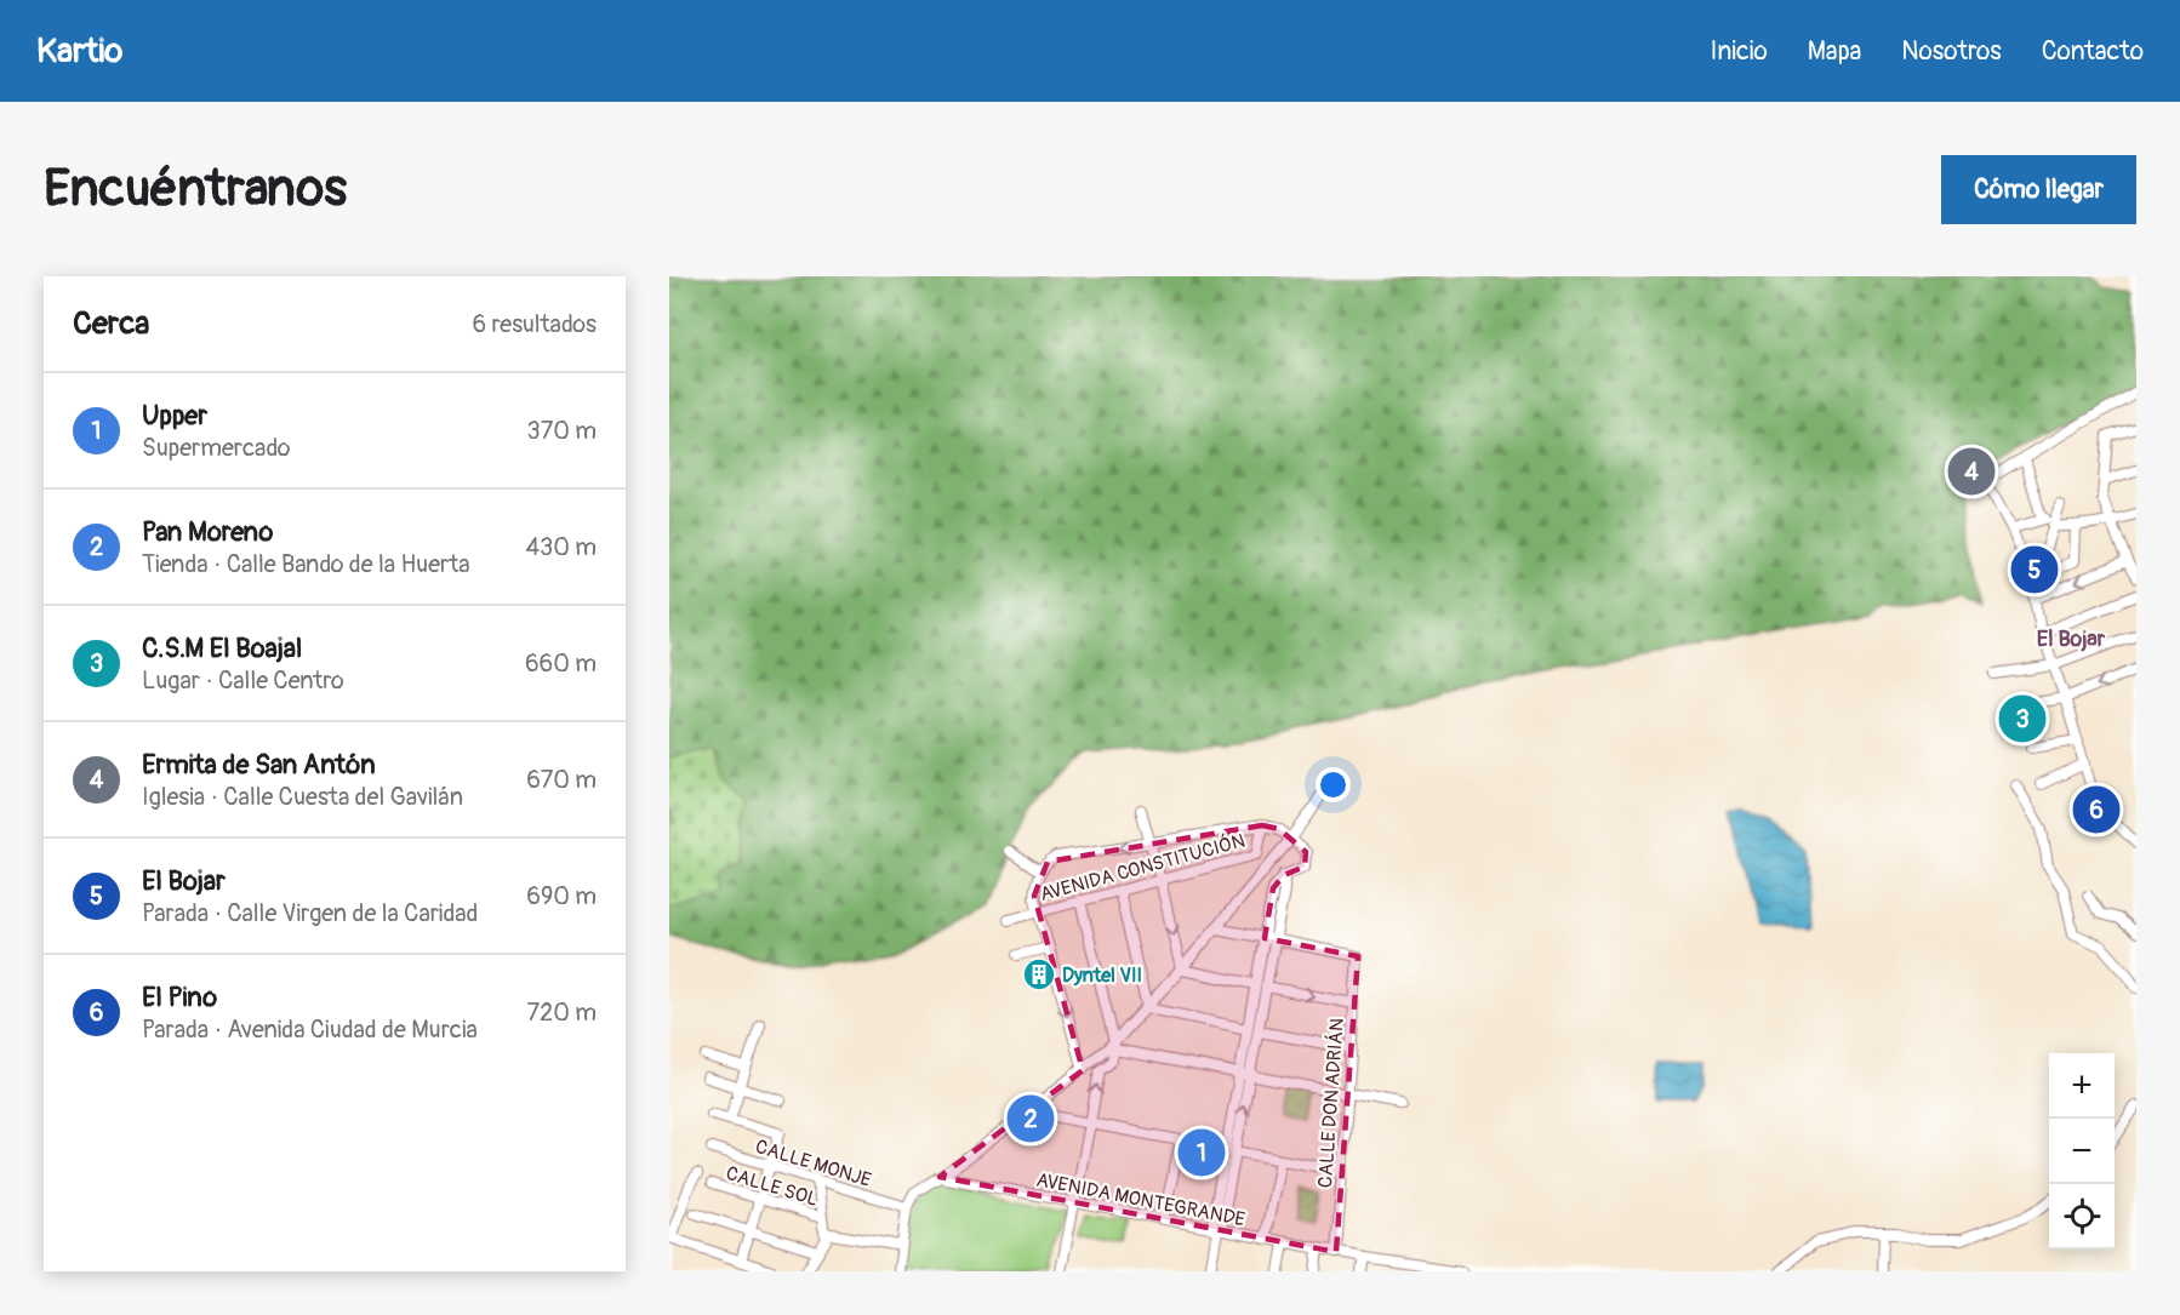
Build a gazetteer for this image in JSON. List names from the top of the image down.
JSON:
{
  "streets": {
    "street": [
      "AVENIDA CONSTITUCIÓN",
      "CALLE DON ADRIÁN",
      "CALLE MONJE",
      "CALLE SOL",
      "AVENIDA MONTEGRANDE"
    ]
  },
  "crossings": [
    ["CALLE DON ADRIÁN", "AVENIDA MONTEGRANDE"]
  ],
  "districts": ["El Bojar"],
  "places": {
    "building": ["Dyntel VII"]
  },
  "page": {
    "header": "Kartio",
    "nav": [
      "Inicio",
      "Mapa",
      "Nosotros",
      "Contacto"
    ],
    "buttons": "Cómo llegar",
    "title": "Encuéntranos",
    "heading": ["Cerca", "6 resultados"],
    "list": [
      {
        "mark": "1",
        "name": "Upper",
        "note": "Supermercado",
        "value": "370 m"
      },
      {
        "mark": "2",
        "name": "Pan Moreno",
        "note": "Tienda · Calle Bando de la Huerta",
        "value": "430 m"
      },
      {
        "mark": "3",
        "name": "C.S.M El Boajal",
        "note": "Lugar · Calle Centro",
        "value": "660 m"
      },
      {
        "mark": "4",
        "name": "Ermita de San Antón",
        "note": "Iglesia · Calle Cuesta del Gavilán",
        "value": "670 m"
      },
      {
        "mark": "5",
        "name": "El Bojar",
        "note": "Parada · Calle Virgen de la Caridad",
        "value": "690 m"
      },
      {
        "mark": "6",
        "name": "El Pino",
        "note": "Parada · Avenida Ciudad de Murcia",
        "value": "720 m"
      }
    ],
    "pins": [
      "4",
      "5",
      "3",
      "6",
      "2",
      "1"
    ],
    "map_buttons": ["+", "−"]
  }
}
